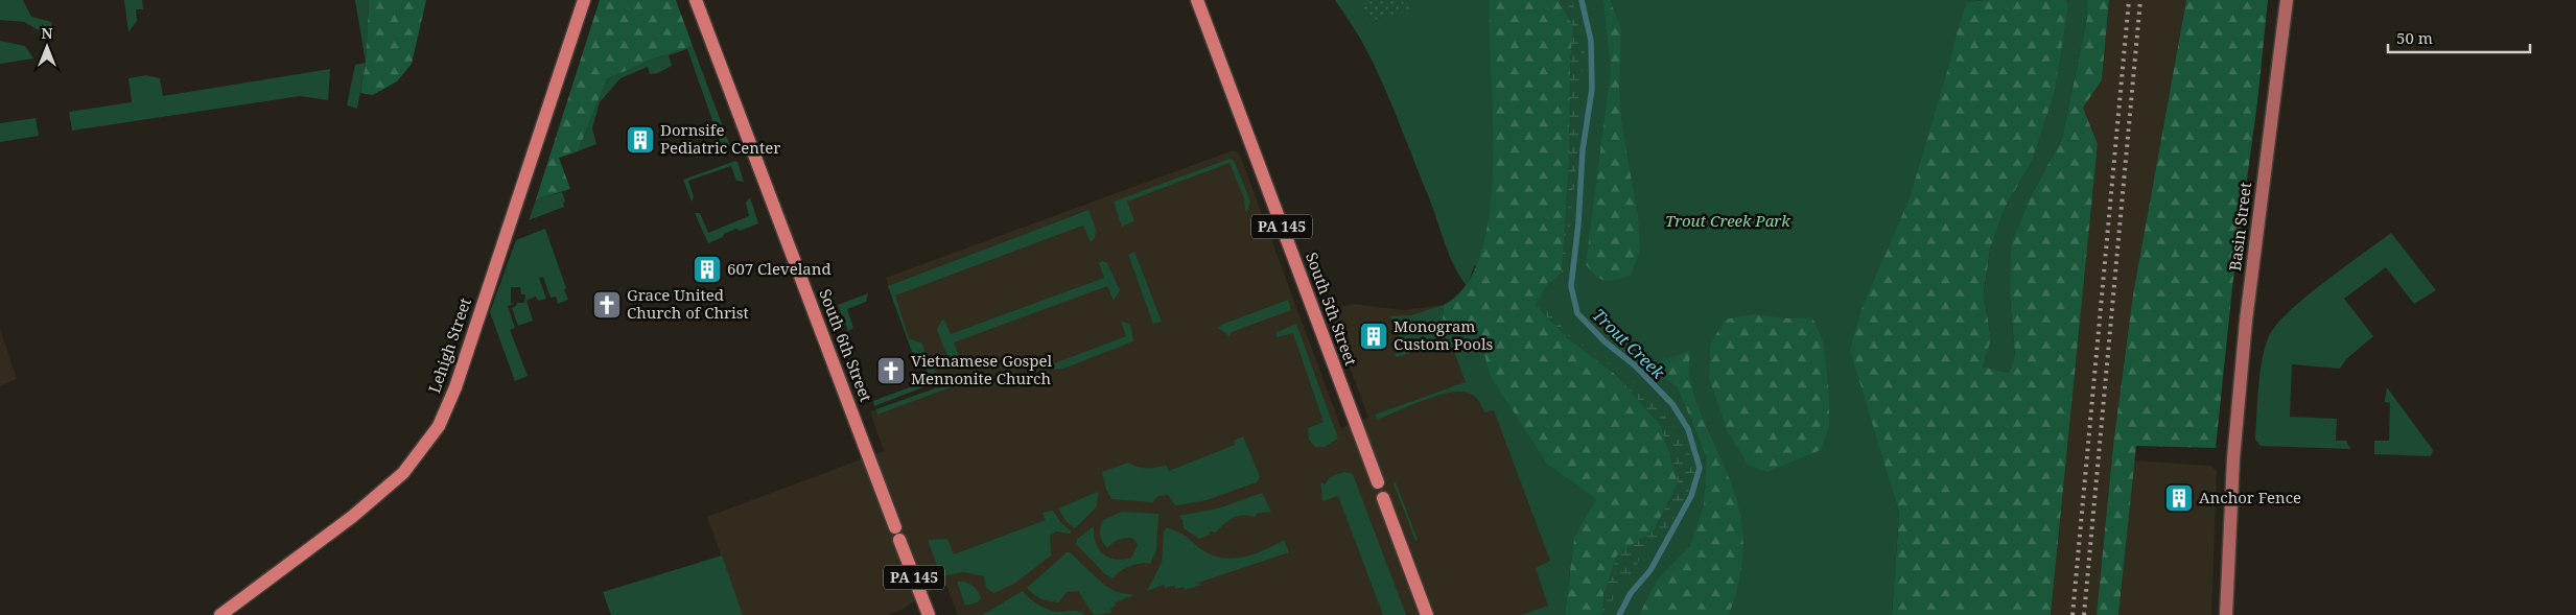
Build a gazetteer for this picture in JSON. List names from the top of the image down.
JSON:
{
  "streets": {
    "main road": [
      "PA 145",
      "Basin Street",
      "South 5th Street",
      "Lehigh Street",
      "South 6th Street"
    ]
  },
  "water": ["Trout Creek"],
  "parks": ["Trout Creek Park"],
  "places": {
    "building": [
      "Dornsife Pediatric Center",
      "607 Cleveland",
      "Monogram Custom Pools",
      "Anchor Fence"
    ],
    "church": ["Grace United Church of Christ", "Vietnamese Gospel Mennonite Church"]
  },
  "scale_bar": "50 m",
  "north": "top"
}
